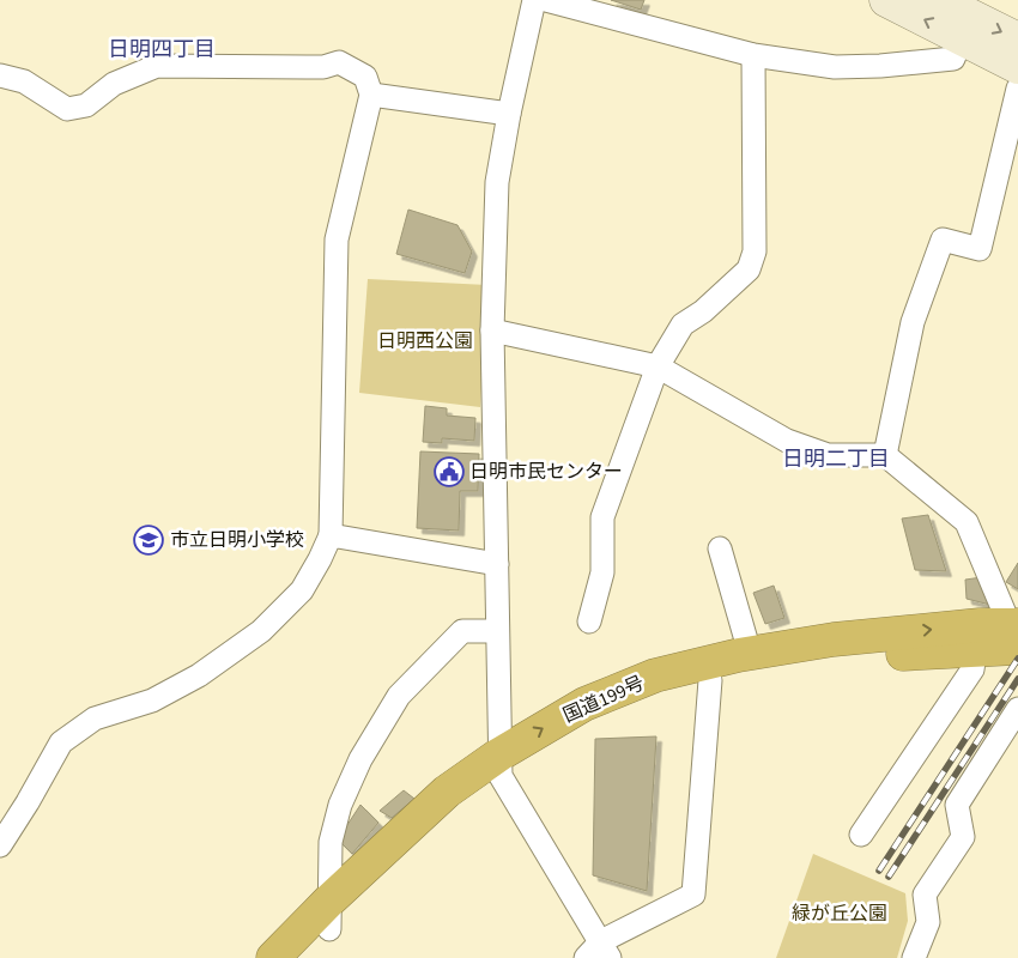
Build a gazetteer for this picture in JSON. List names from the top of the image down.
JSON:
{
  "streets": {
    "highway": ["国道199号"]
  },
  "districts": ["日明四丁目", "日明二丁目"],
  "parks": ["日明西公園", "緑が丘公園"],
  "places": {
    "public building": ["日明市民センター"],
    "school or university": ["市立日明小学校"]
  }
}
